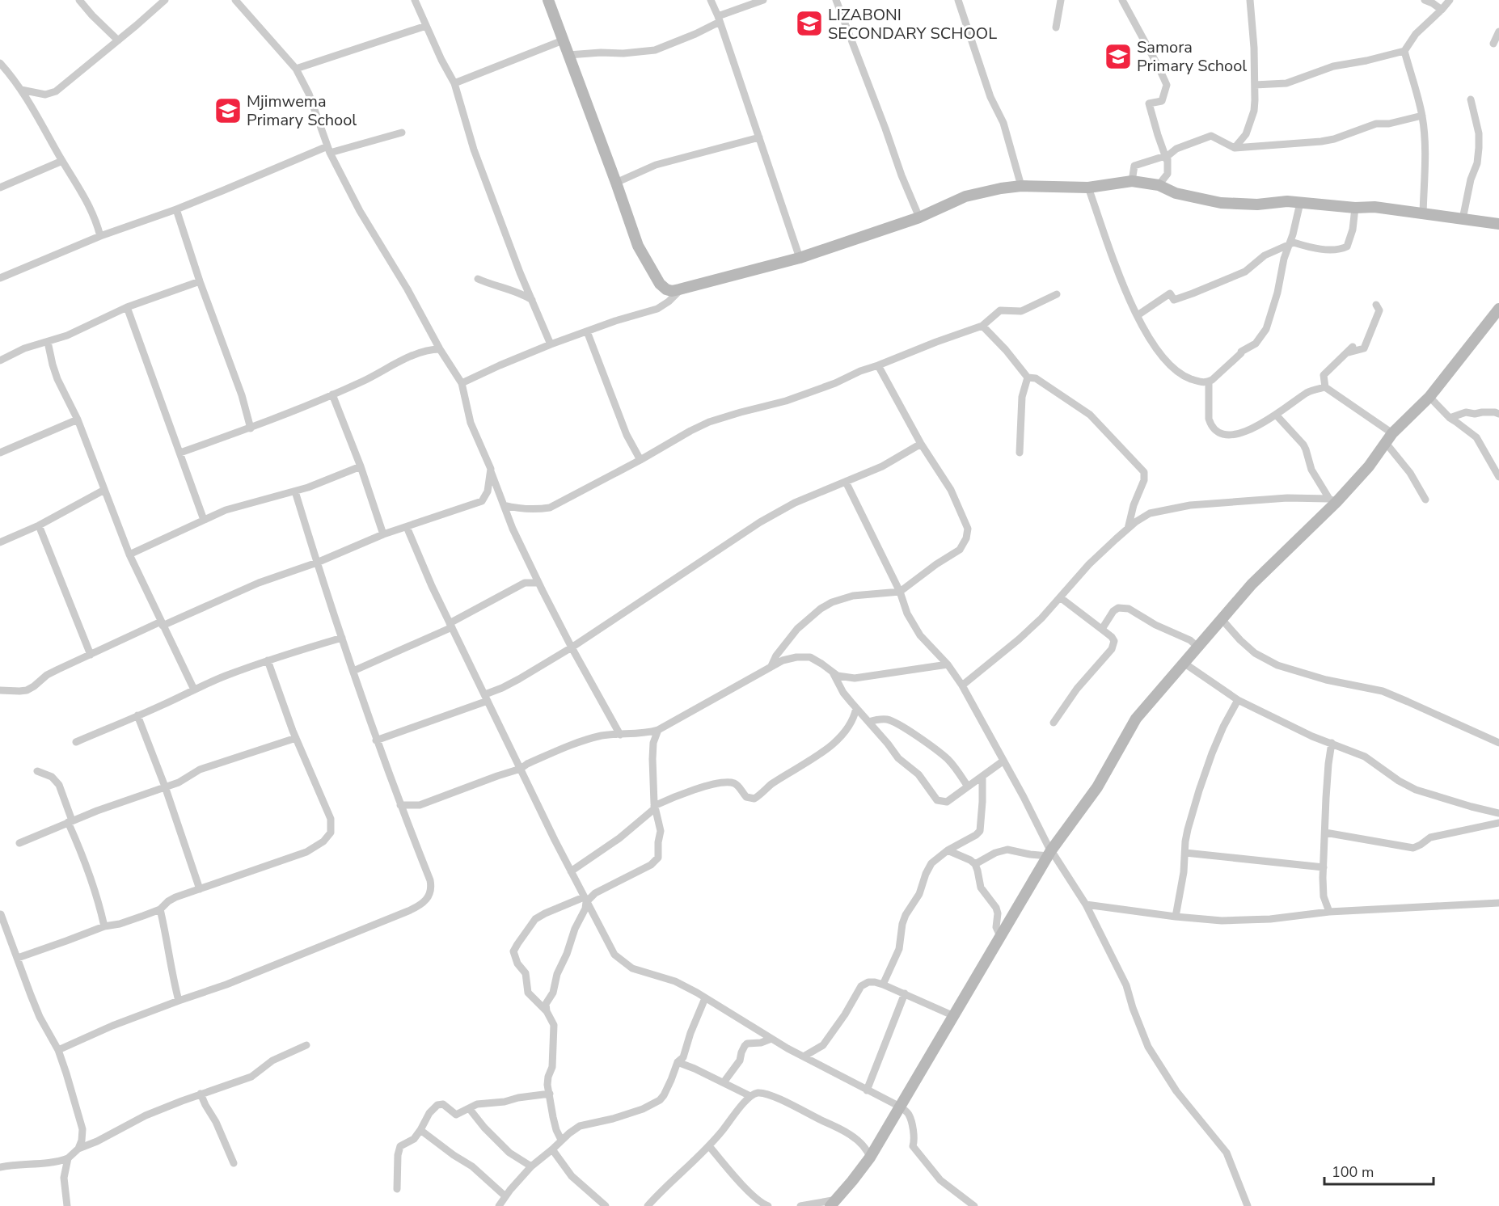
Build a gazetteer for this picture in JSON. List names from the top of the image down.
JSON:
{
  "places": {
    "school or university": ["LIZABONI SECONDARY SCHOOL", "Samora Primary School", "Mjimwema Primary School"]
  },
  "scale_bar": "100 m"
}
